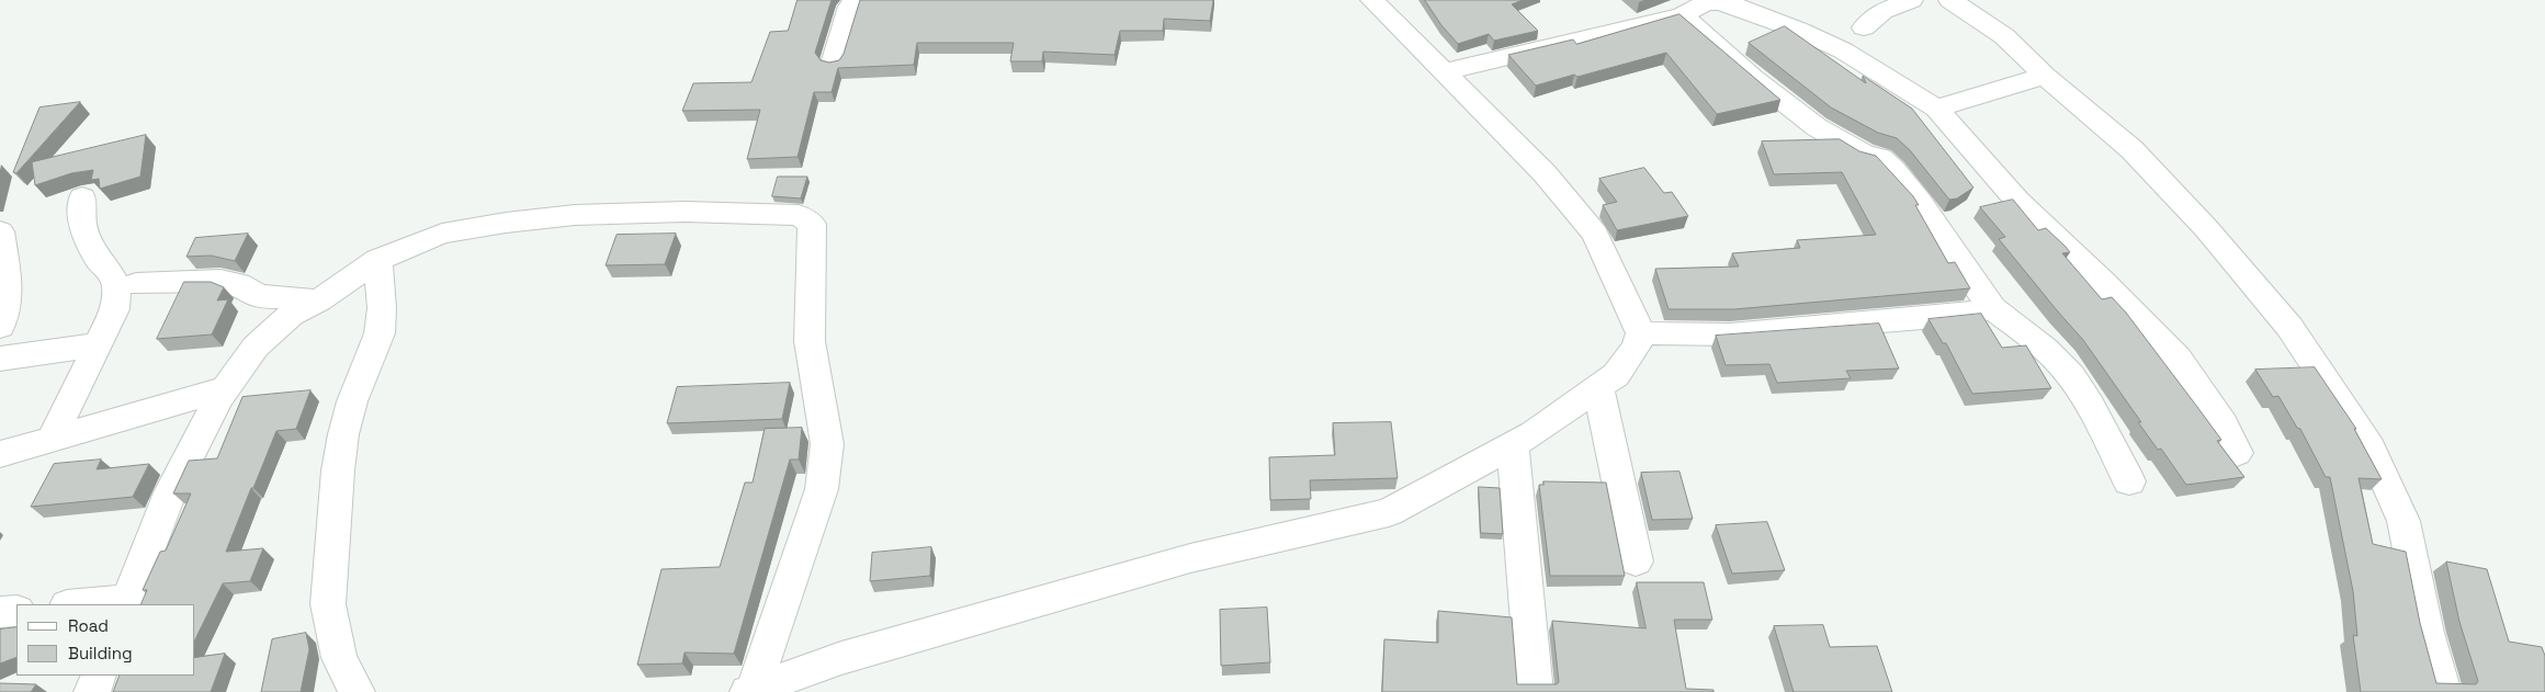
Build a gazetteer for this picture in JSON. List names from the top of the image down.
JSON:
{
  "legend": ["Road", "Building"]
}
